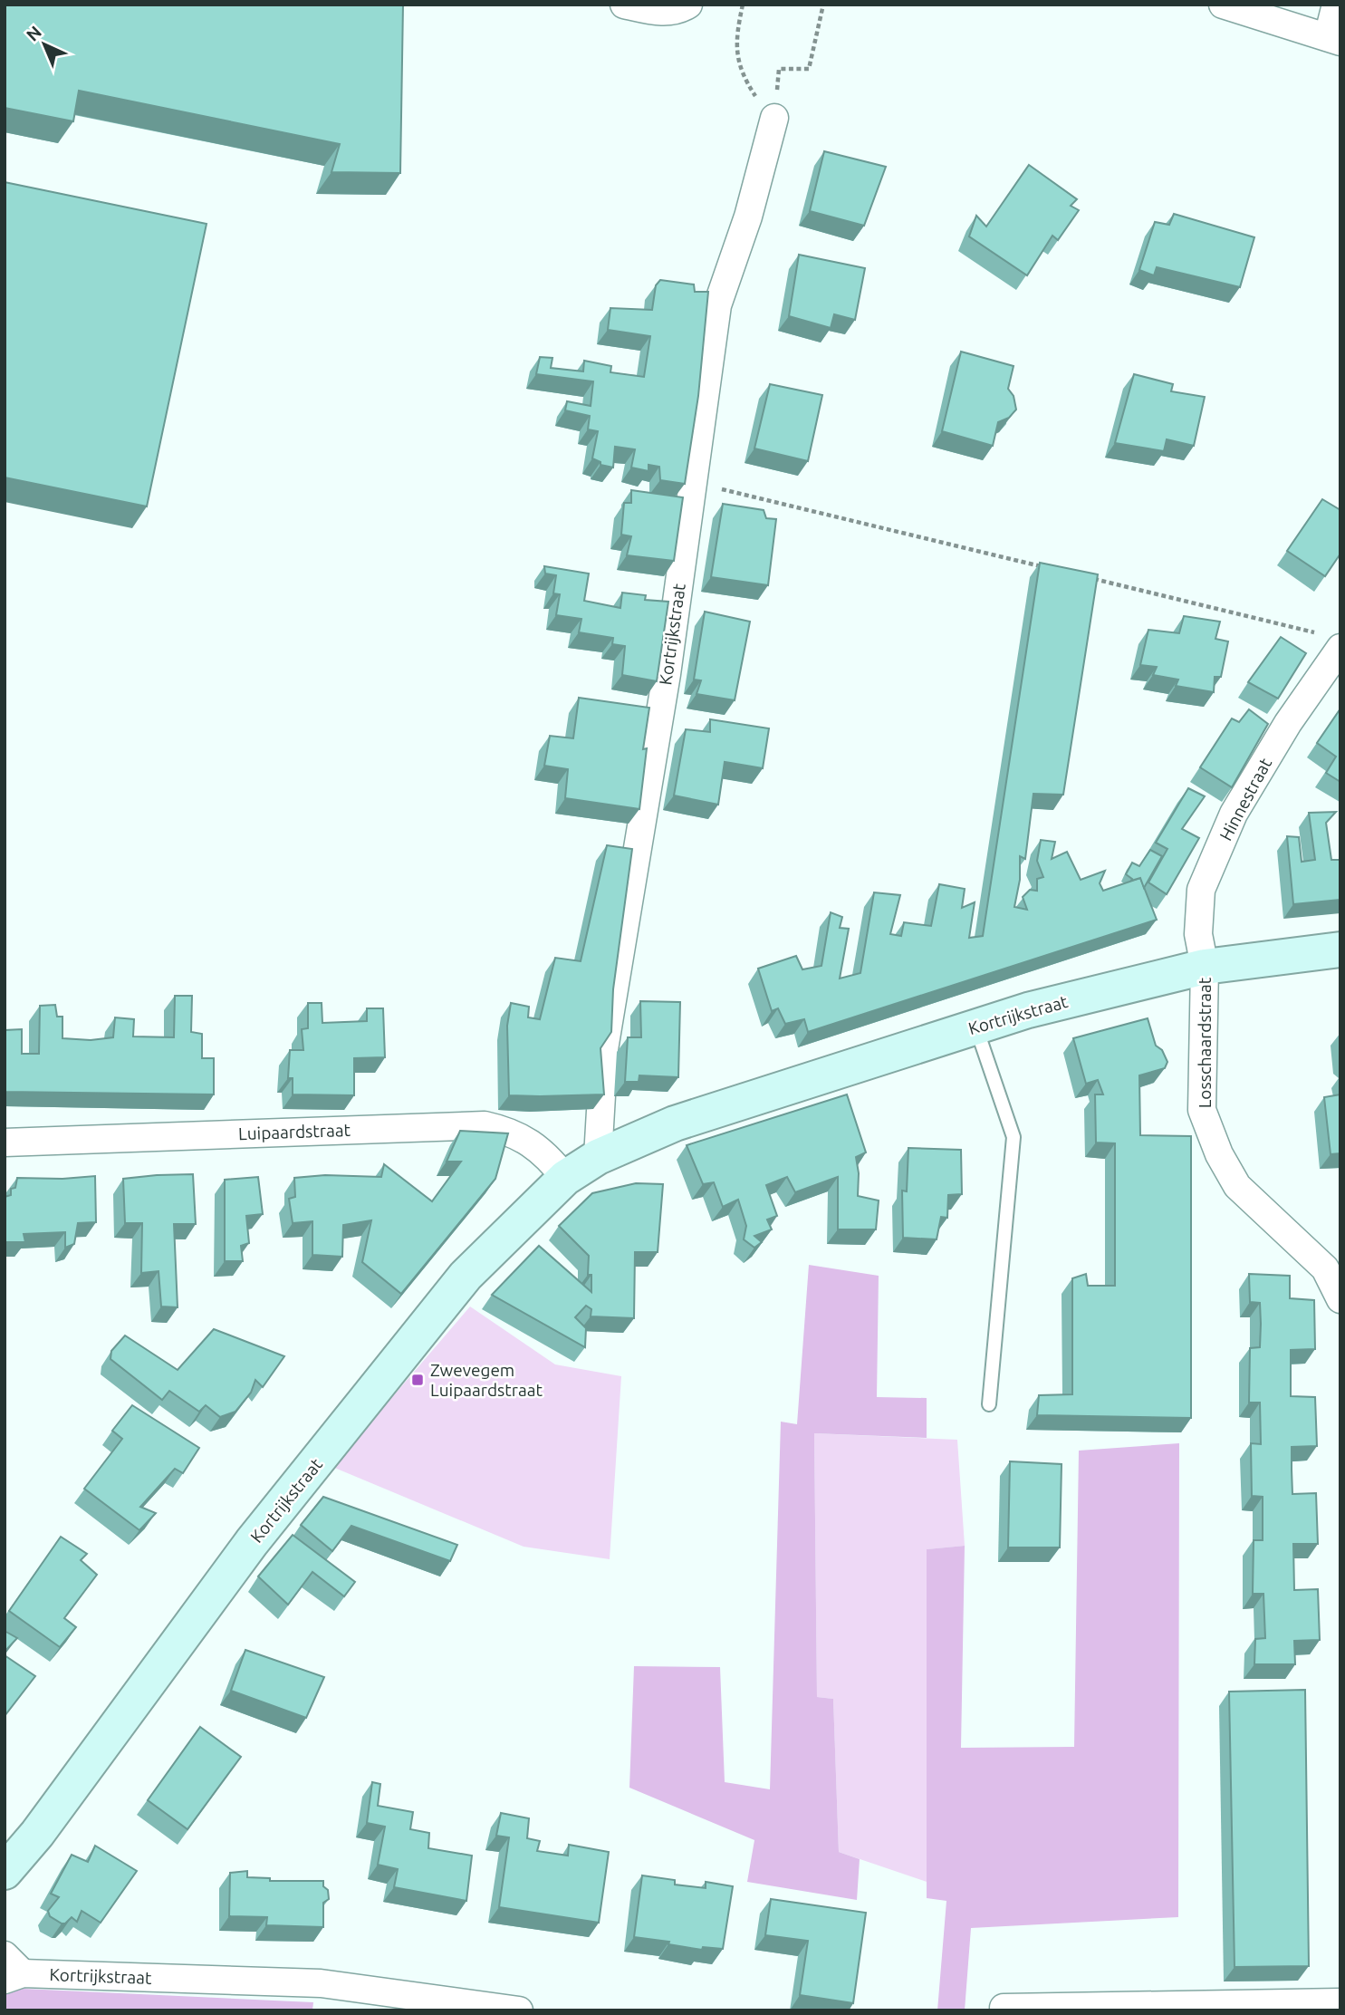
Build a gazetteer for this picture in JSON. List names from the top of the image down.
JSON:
{
  "streets": {
    "main road": ["Kortrijkstraat"],
    "street": ["Hinnestraat", "Losschaardstraat", "Luipaardstraat"]
  },
  "crossings": [
    ["Kortrijkstraat", "Hinnestraat"],
    ["Kortrijkstraat", "Losschaardstraat"],
    ["Kortrijkstraat", "Luipaardstraat"],
    ["Hinnestraat", "Losschaardstraat"]
  ],
  "places": {
    "transit": ["Zwevegem Luipaardstraat"]
  },
  "north": "top left"
}
